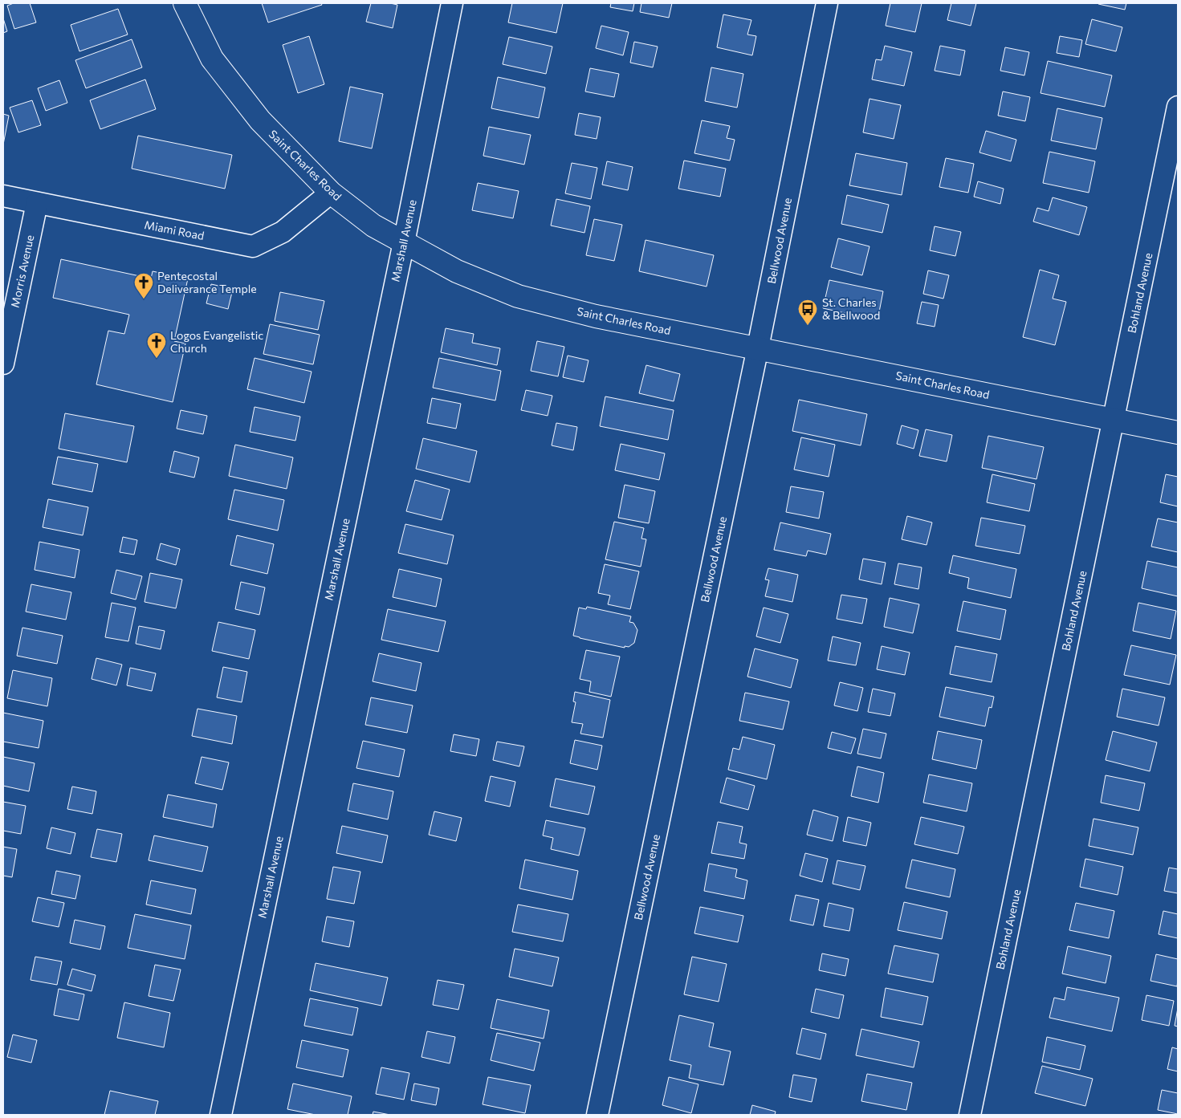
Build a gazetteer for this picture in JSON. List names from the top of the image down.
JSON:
{
  "streets": {
    "main road": ["Saint Charles Road"],
    "street": [
      "Miami Road",
      "Marshall Avenue",
      "Bellwood Avenue",
      "Morris Avenue",
      "Bohland Avenue"
    ]
  },
  "crossings": [
    ["Saint Charles Road", "Miami Road"],
    ["Saint Charles Road", "Marshall Avenue"],
    ["Saint Charles Road", "Bellwood Avenue"],
    ["Saint Charles Road", "Bohland Avenue"],
    ["Miami Road", "Morris Avenue"]
  ],
  "places": {
    "church": ["Pentecostal Deliverance Temple", "Logos Evangelistic Church"],
    "bus stop": ["St. Charles & Bellwood"]
  }
}
